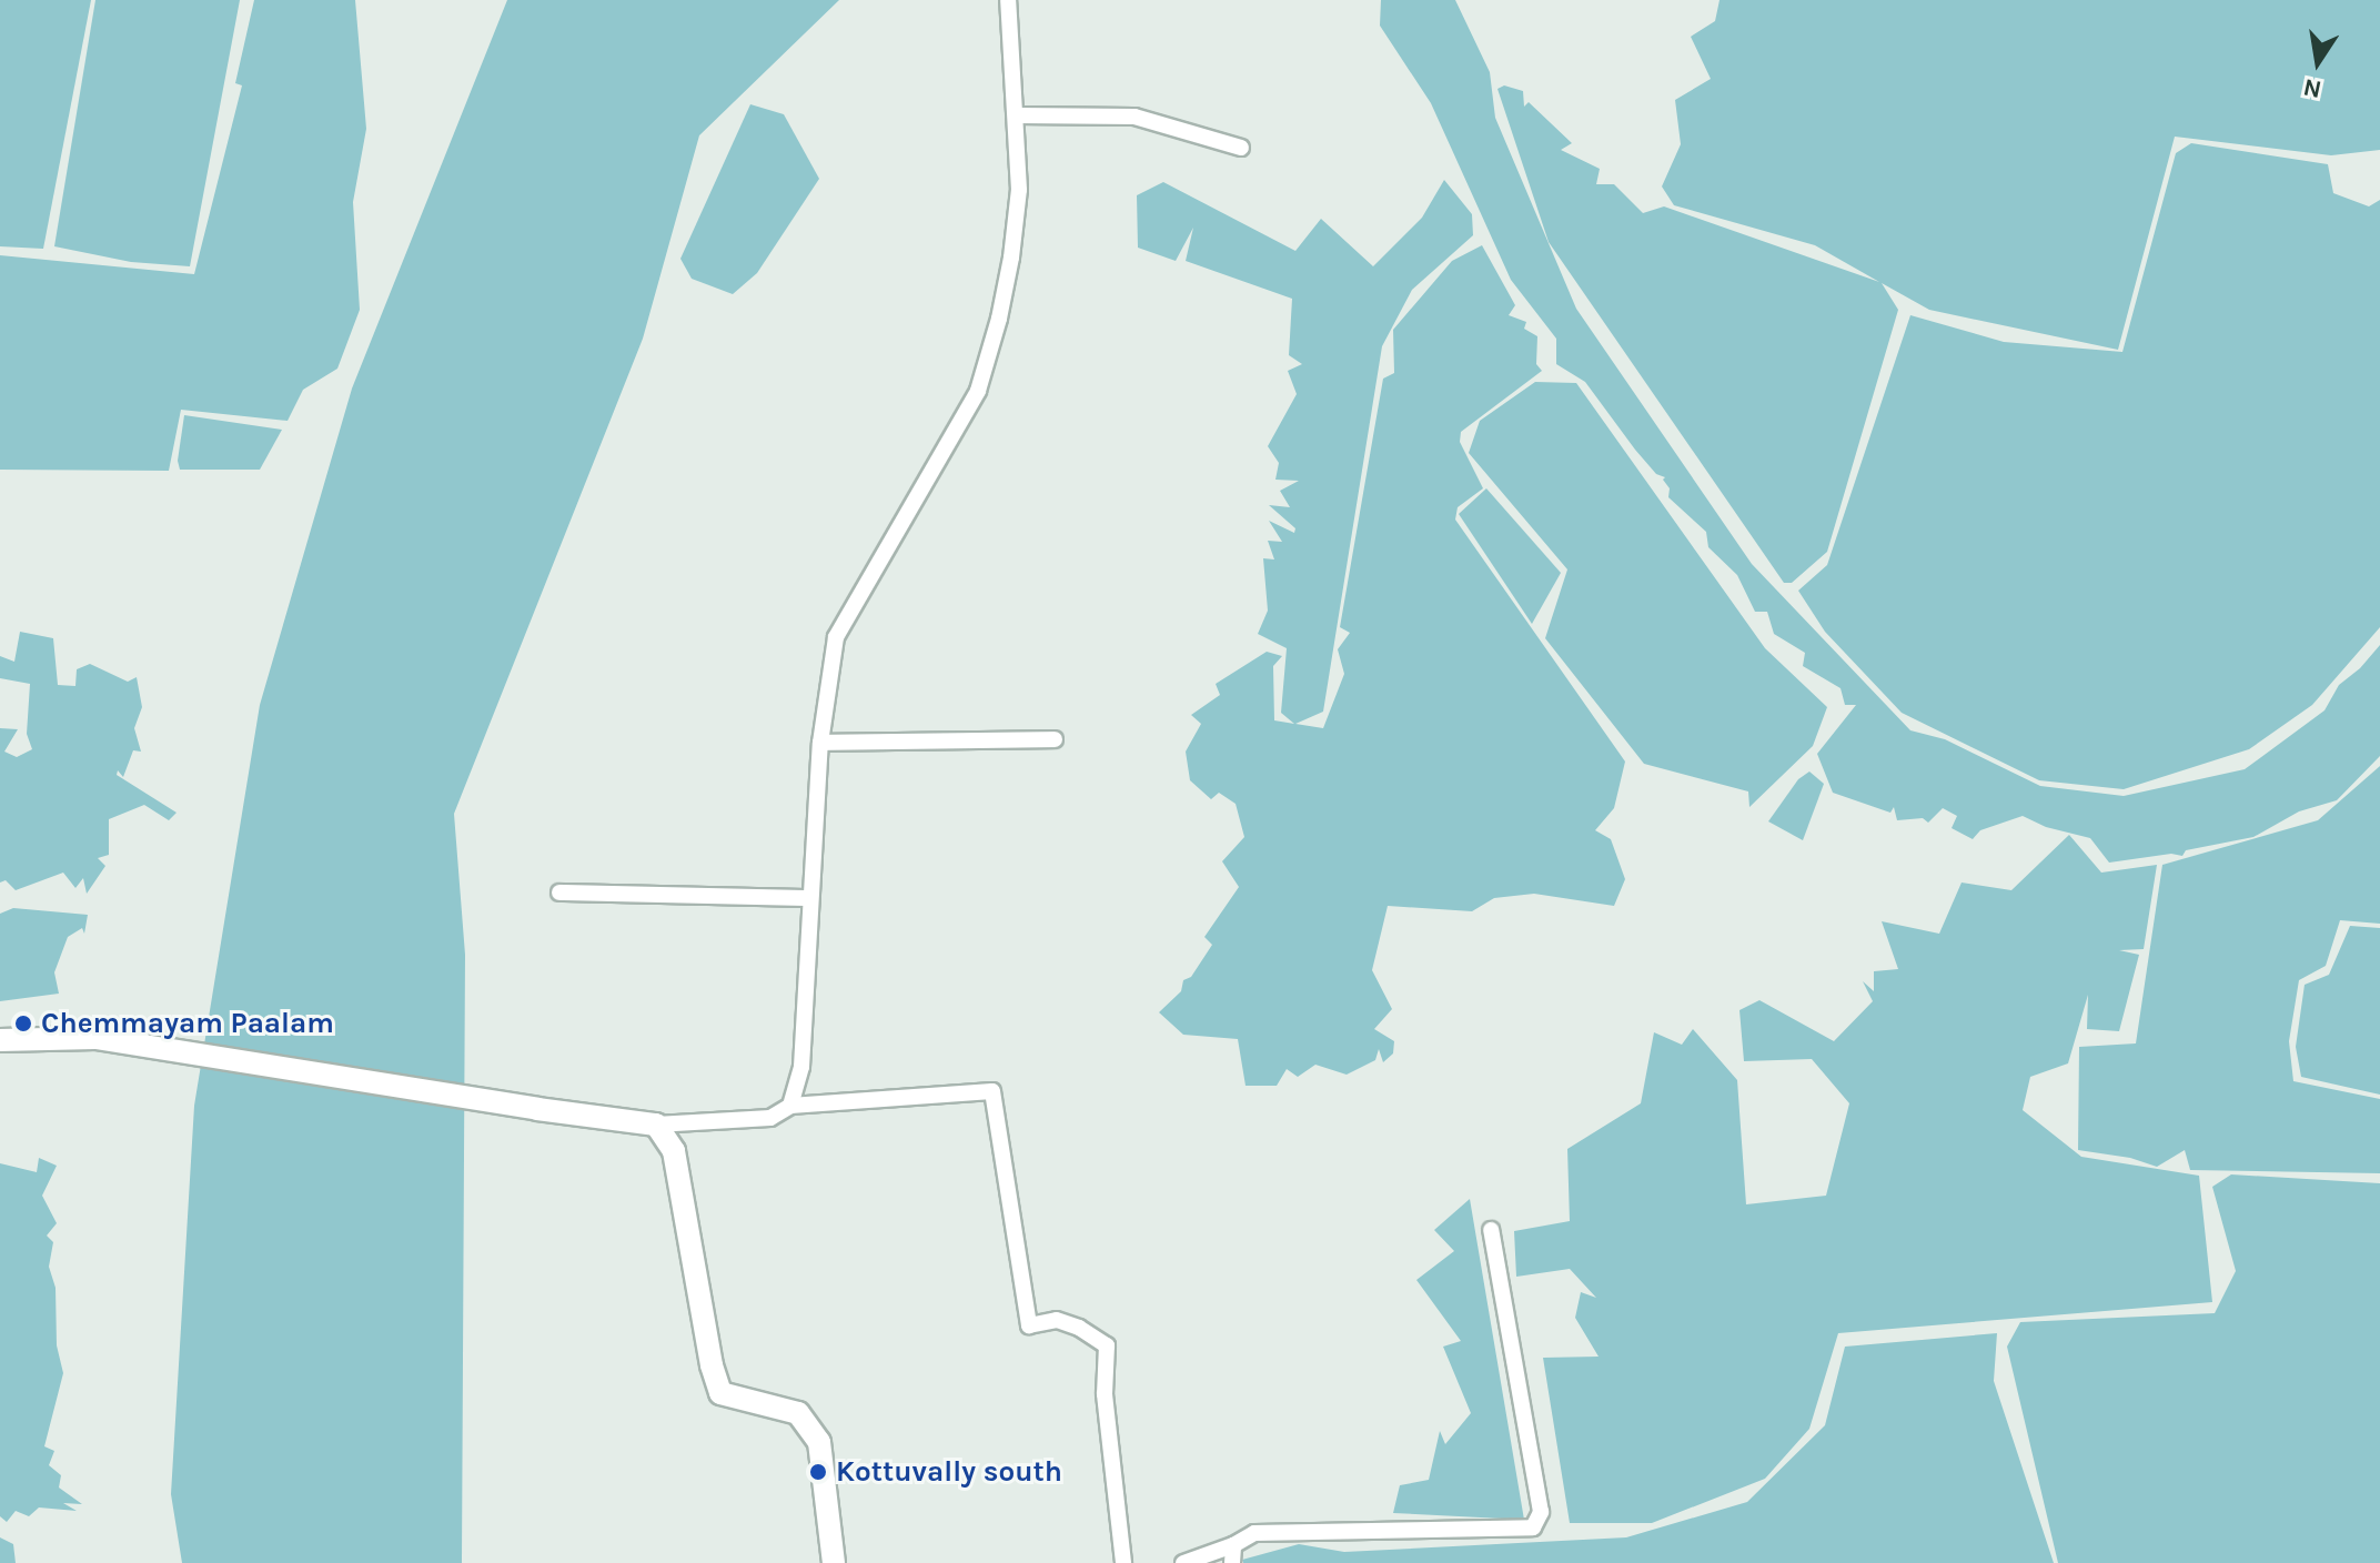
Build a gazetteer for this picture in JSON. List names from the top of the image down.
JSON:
{
  "places": ["Chemmayam Paalam", "Kottuvally south"],
  "north": "bottom"
}
